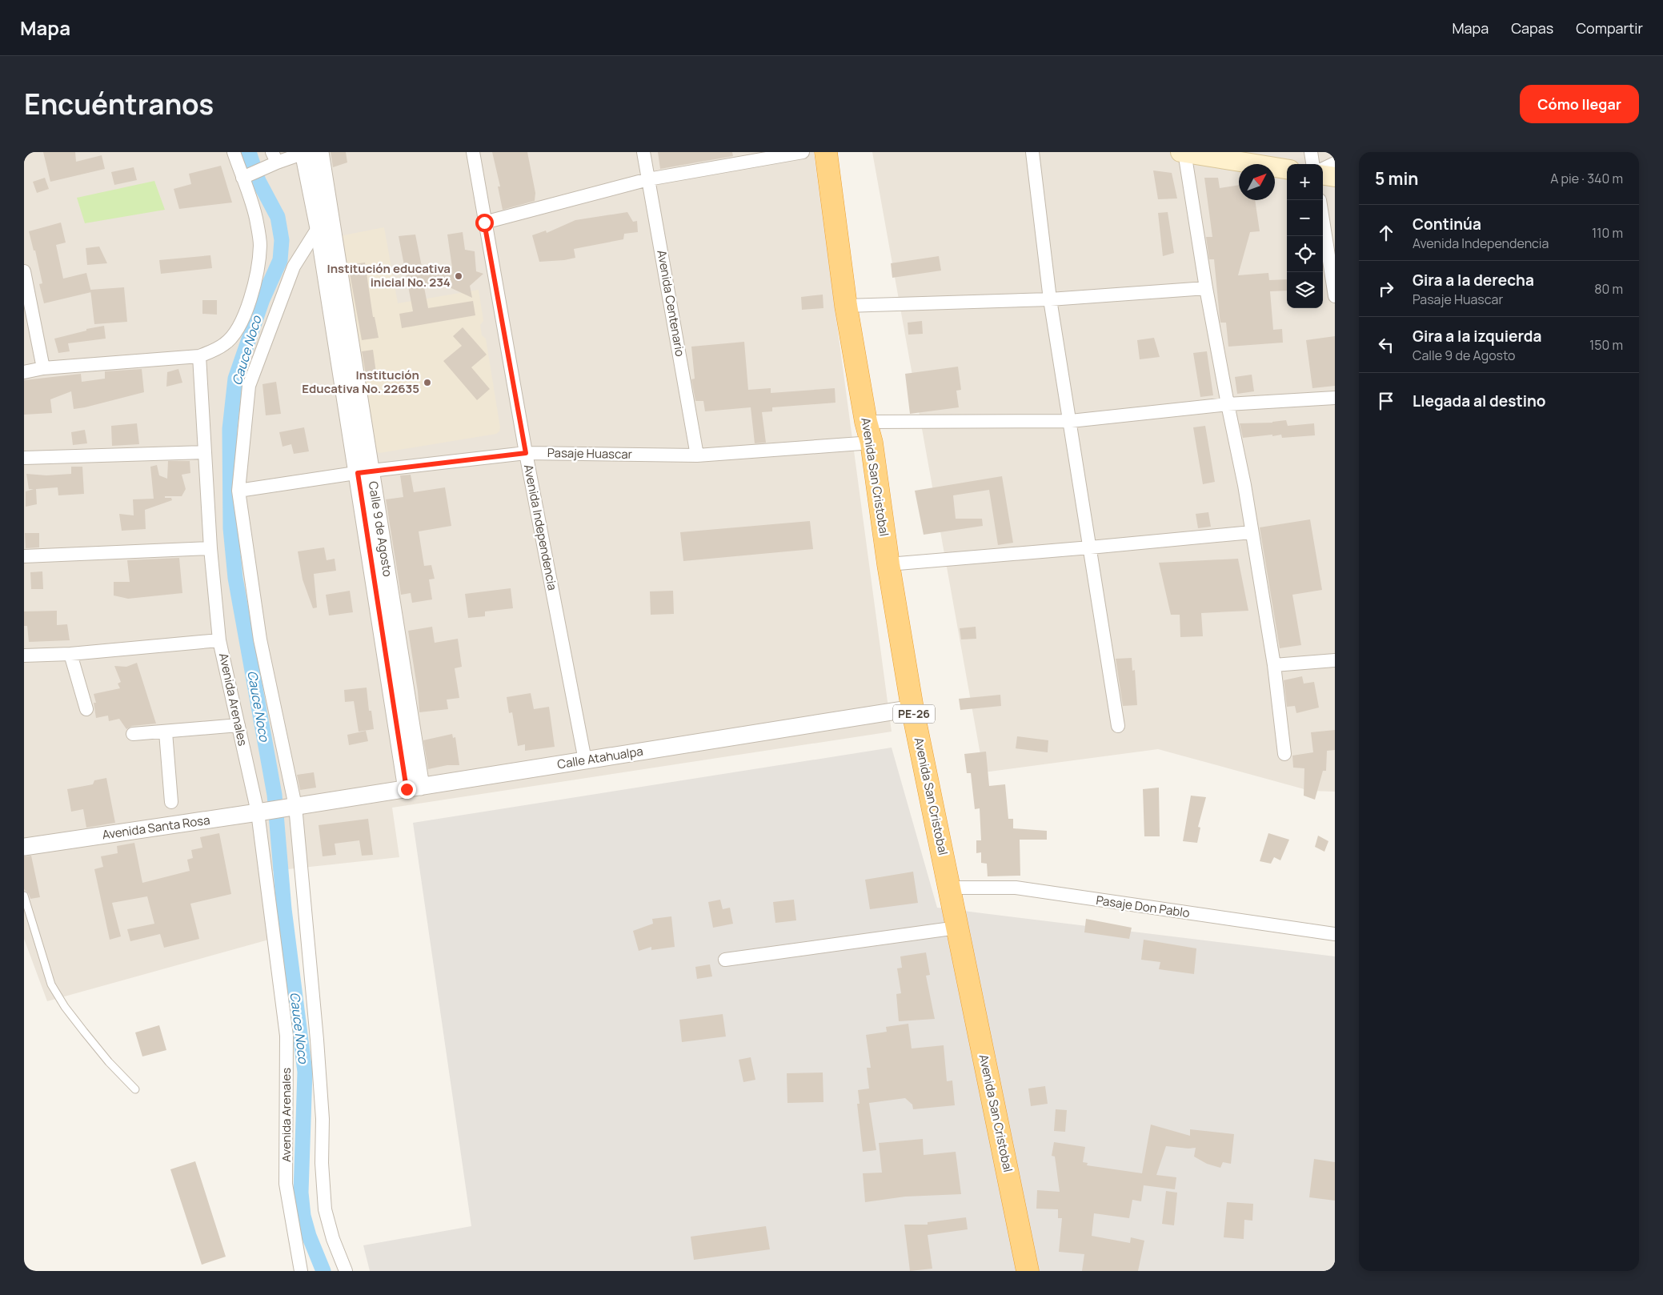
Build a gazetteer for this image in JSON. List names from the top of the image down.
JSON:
{
  "streets": {
    "highway": ["Avenida San Cristobal", "PE-26"],
    "street": [
      "Avenida Centenario",
      "Pasaje Huascar",
      "Avenida Independencia",
      "Calle 9 de Agosto",
      "Avenida Arenales",
      "Calle Atahualpa",
      "Avenida Santa Rosa",
      "Pasaje Don Pablo"
    ]
  },
  "crossings": [
    ["Avenida Centenario", "Pasaje Huascar"],
    ["Pasaje Huascar", "Avenida San Cristobal"],
    ["Pasaje Huascar", "Avenida Independencia"],
    ["Pasaje Huascar", "Calle 9 de Agosto"],
    ["Avenida San Cristobal", "Calle Atahualpa"],
    ["Avenida San Cristobal", "Pasaje Don Pablo"],
    ["Avenida Independencia", "Calle Atahualpa"],
    ["Calle 9 de Agosto", "Calle Atahualpa"],
    ["Avenida Arenales", "Avenida Santa Rosa"],
    ["Calle Atahualpa", "Avenida Santa Rosa"]
  ],
  "water": ["Cauce Noco"],
  "places": ["Institución educativa inicial No. 234", "Institución Educativa No. 22635"],
  "north": "top right",
  "page": {
    "header": "Mapa",
    "nav": ["Mapa", "Capas", "Compartir"],
    "title": "Encuéntranos",
    "buttons": "Cómo llegar",
    "heading": ["5 min", "A pie · 340 m"],
    "map_buttons": ["+", "−"],
    "list": [
      ["Continúa", "Avenida Independencia", "110 m"],
      ["Gira a la derecha", "Pasaje Huascar", "80 m"],
      ["Gira a la izquierda", "Calle 9 de Agosto", "150 m"],
      "Llegada al destino"
    ]
  }
}
